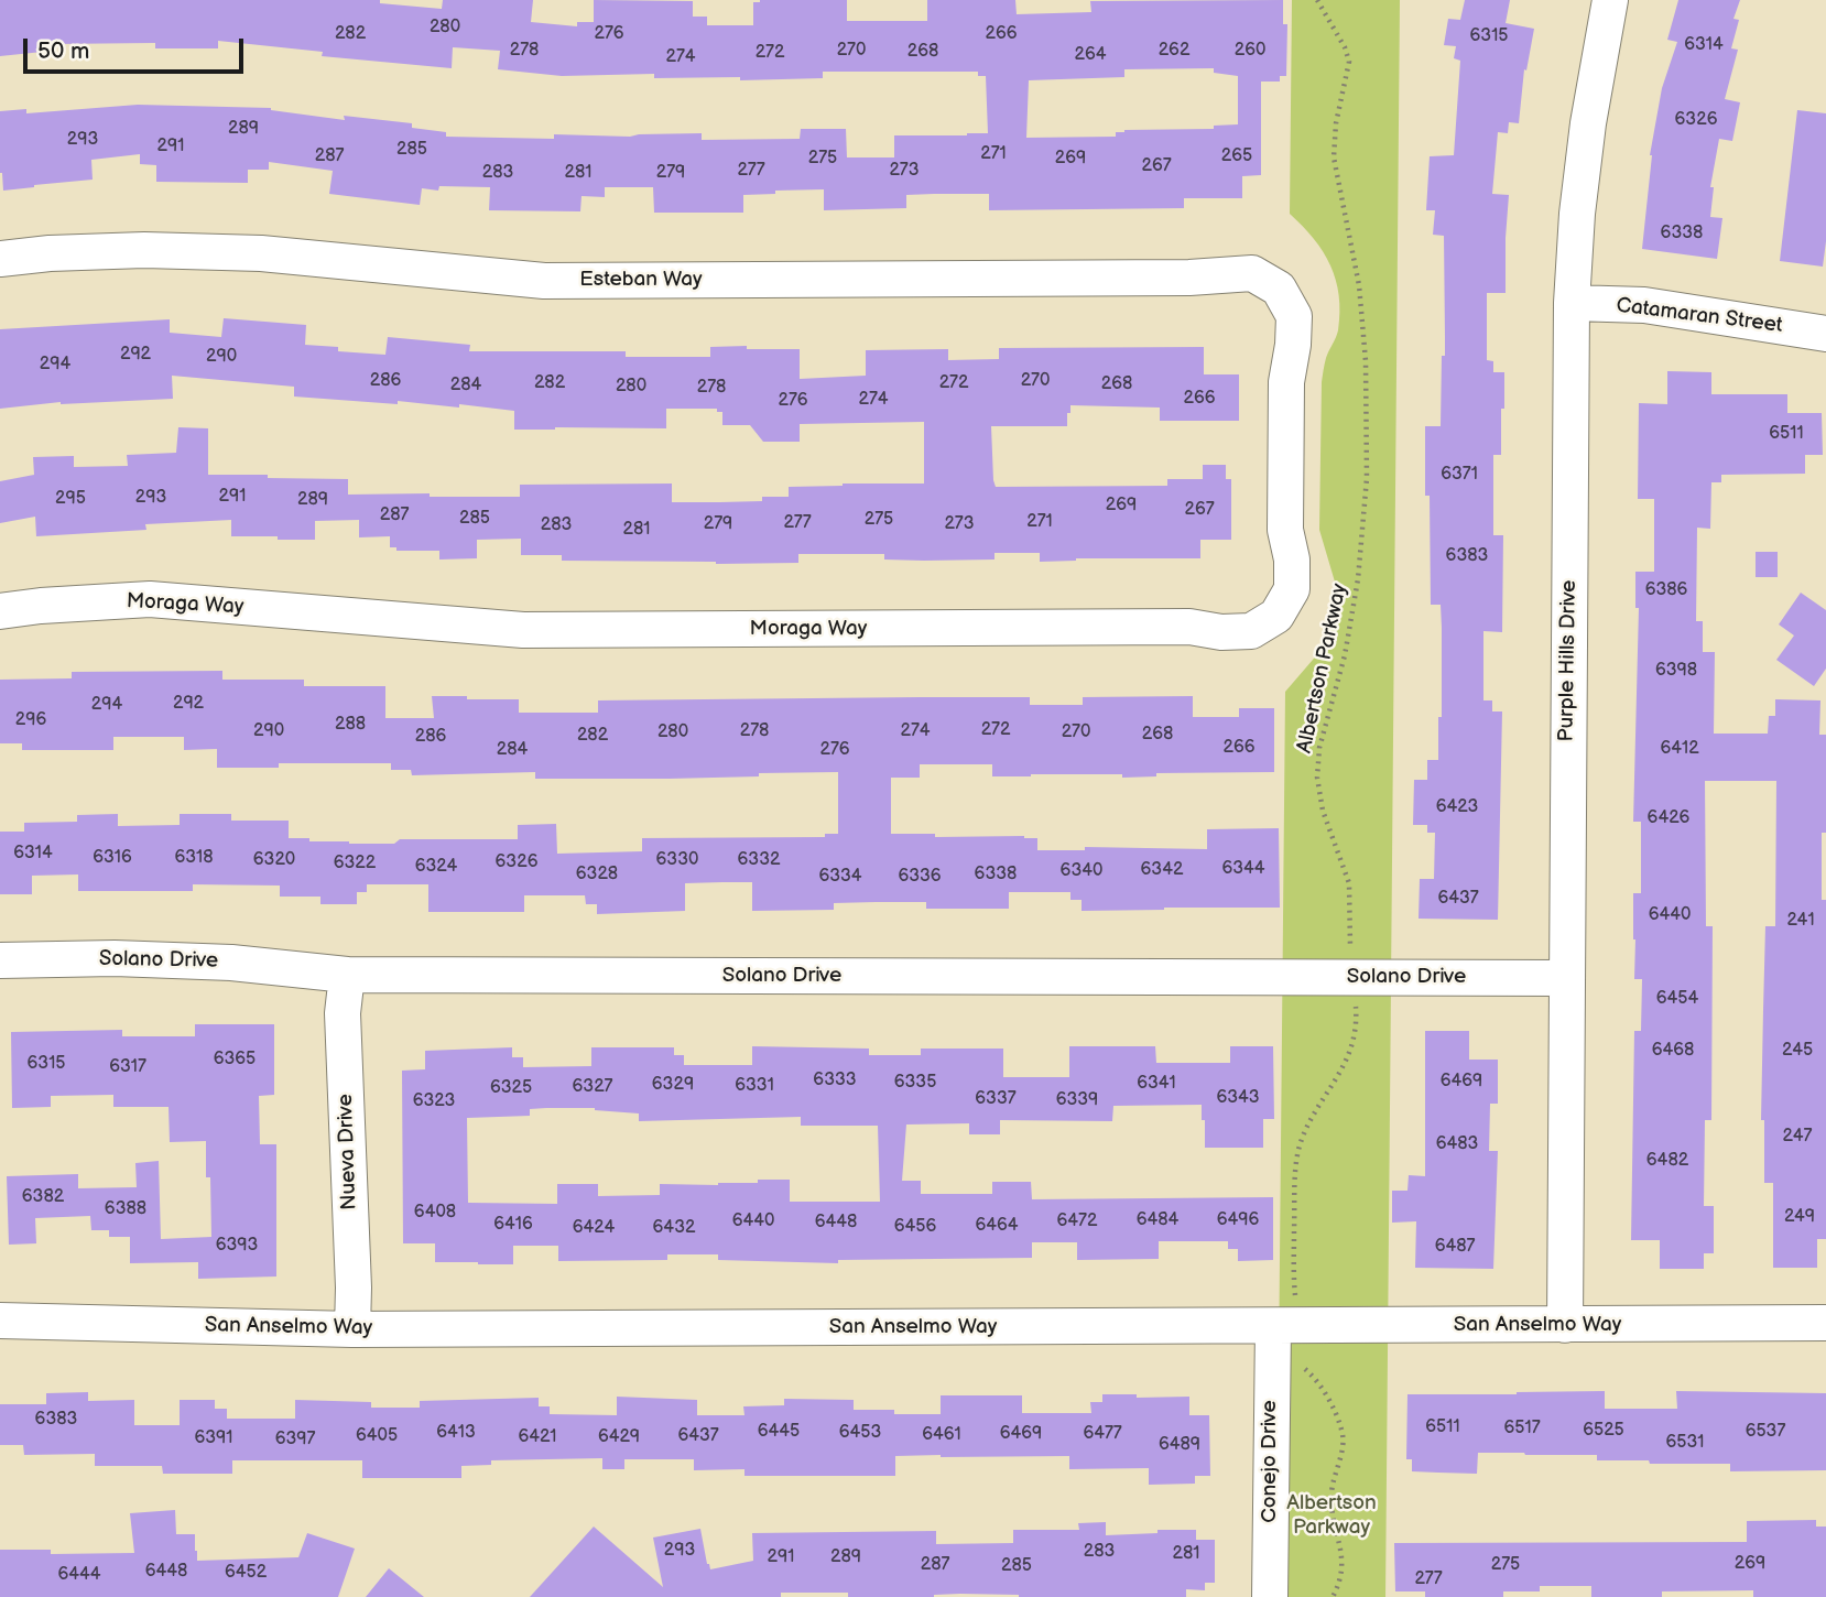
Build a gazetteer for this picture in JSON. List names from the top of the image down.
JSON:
{
  "streets": {
    "street": [
      "Esteban Way",
      "Catamaran Street",
      "Moraga Way",
      "Purple Hills Drive",
      "Solano Drive",
      "Nueva Drive",
      "San Anselmo Way",
      "Conejo Drive"
    ],
    "path": ["Albertson Parkway"]
  },
  "crossings": [
    ["Esteban Way", "Moraga Way"],
    ["Catamaran Street", "Purple Hills Drive"],
    ["Purple Hills Drive", "Solano Drive"],
    ["Purple Hills Drive", "San Anselmo Way"],
    ["Albertson Parkway", "Solano Drive"],
    ["Albertson Parkway", "San Anselmo Way"],
    ["Albertson Parkway", "Conejo Drive"],
    ["Solano Drive", "Nueva Drive"],
    ["Nueva Drive", "San Anselmo Way"],
    ["San Anselmo Way", "Conejo Drive"]
  ],
  "parks": ["Albertson Parkway"],
  "house_numbers": [
    "280",
    "282",
    "276",
    "266",
    "6315",
    "6314",
    "278",
    "270",
    "262",
    "260",
    "268",
    "272",
    "264",
    "274",
    "6326",
    "289",
    "293",
    "291",
    "285",
    "271",
    "287",
    "265",
    "275",
    "269",
    "267",
    "277",
    "273",
    "283",
    "281",
    "279",
    "6338",
    "292",
    "290",
    "294",
    "286",
    "270",
    "282",
    "272",
    "268",
    "284",
    "280",
    "278",
    "266",
    "274",
    "276",
    "6511",
    "6371",
    "291",
    "293",
    "295",
    "289",
    "269",
    "267",
    "287",
    "285",
    "275",
    "271",
    "277",
    "279",
    "273",
    "283",
    "281",
    "6383",
    "6386",
    "6398",
    "292",
    "294",
    "296",
    "288",
    "272",
    "290",
    "278",
    "274",
    "280",
    "270",
    "268",
    "282",
    "286",
    "266",
    "6412",
    "284",
    "276",
    "6423",
    "6426",
    "6314",
    "6316",
    "6318",
    "6320",
    "6330",
    "6332",
    "6326",
    "6322",
    "6324",
    "6344",
    "6342",
    "6340",
    "6328",
    "6338",
    "6334",
    "6336",
    "6437",
    "6440",
    "241",
    "6454",
    "6468",
    "245",
    "6365",
    "6315",
    "6317",
    "6333",
    "6469",
    "6335",
    "6341",
    "6329",
    "6331",
    "6327",
    "6325",
    "6343",
    "6337",
    "6339",
    "6323",
    "247",
    "6483",
    "6482",
    "6382",
    "6388",
    "6408",
    "249",
    "6484",
    "6496",
    "6440",
    "6472",
    "6448",
    "6416",
    "6464",
    "6456",
    "6424",
    "6432",
    "6393",
    "6487",
    "6383",
    "6511",
    "6517",
    "6525",
    "6445",
    "6537",
    "6413",
    "6453",
    "6469",
    "6477",
    "6461",
    "6405",
    "6437",
    "6421",
    "6429",
    "6391",
    "6397",
    "6531",
    "6489",
    "293",
    "283",
    "281",
    "291",
    "289",
    "269",
    "287",
    "275",
    "285",
    "6448",
    "6452",
    "6444",
    "277"
  ],
  "scale_bar": "50 m"
}
